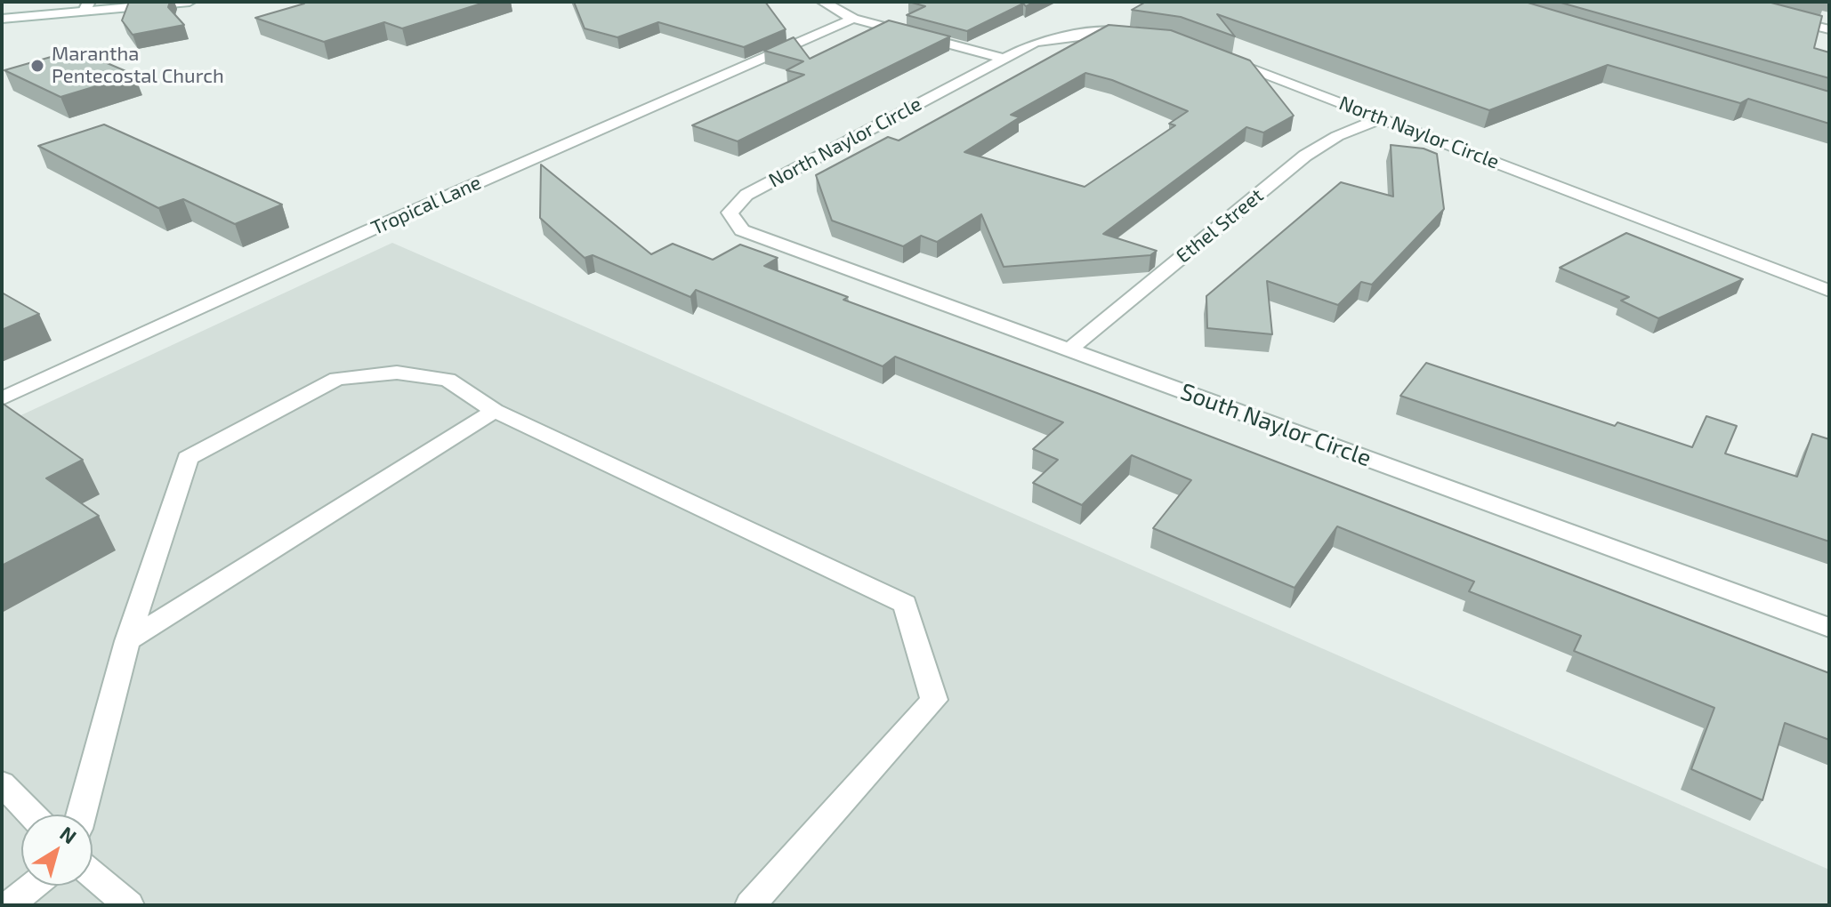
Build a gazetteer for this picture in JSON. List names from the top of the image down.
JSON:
{
  "streets": {
    "street": [
      "North Naylor Circle",
      "Tropical Lane",
      "Ethel Street",
      "South Naylor Circle"
    ]
  },
  "crossings": [
    ["North Naylor Circle", "Ethel Street"],
    ["North Naylor Circle", "South Naylor Circle"],
    ["Ethel Street", "South Naylor Circle"]
  ],
  "places": ["Marantha Pentecostal Church"],
  "north": "top right"
}
